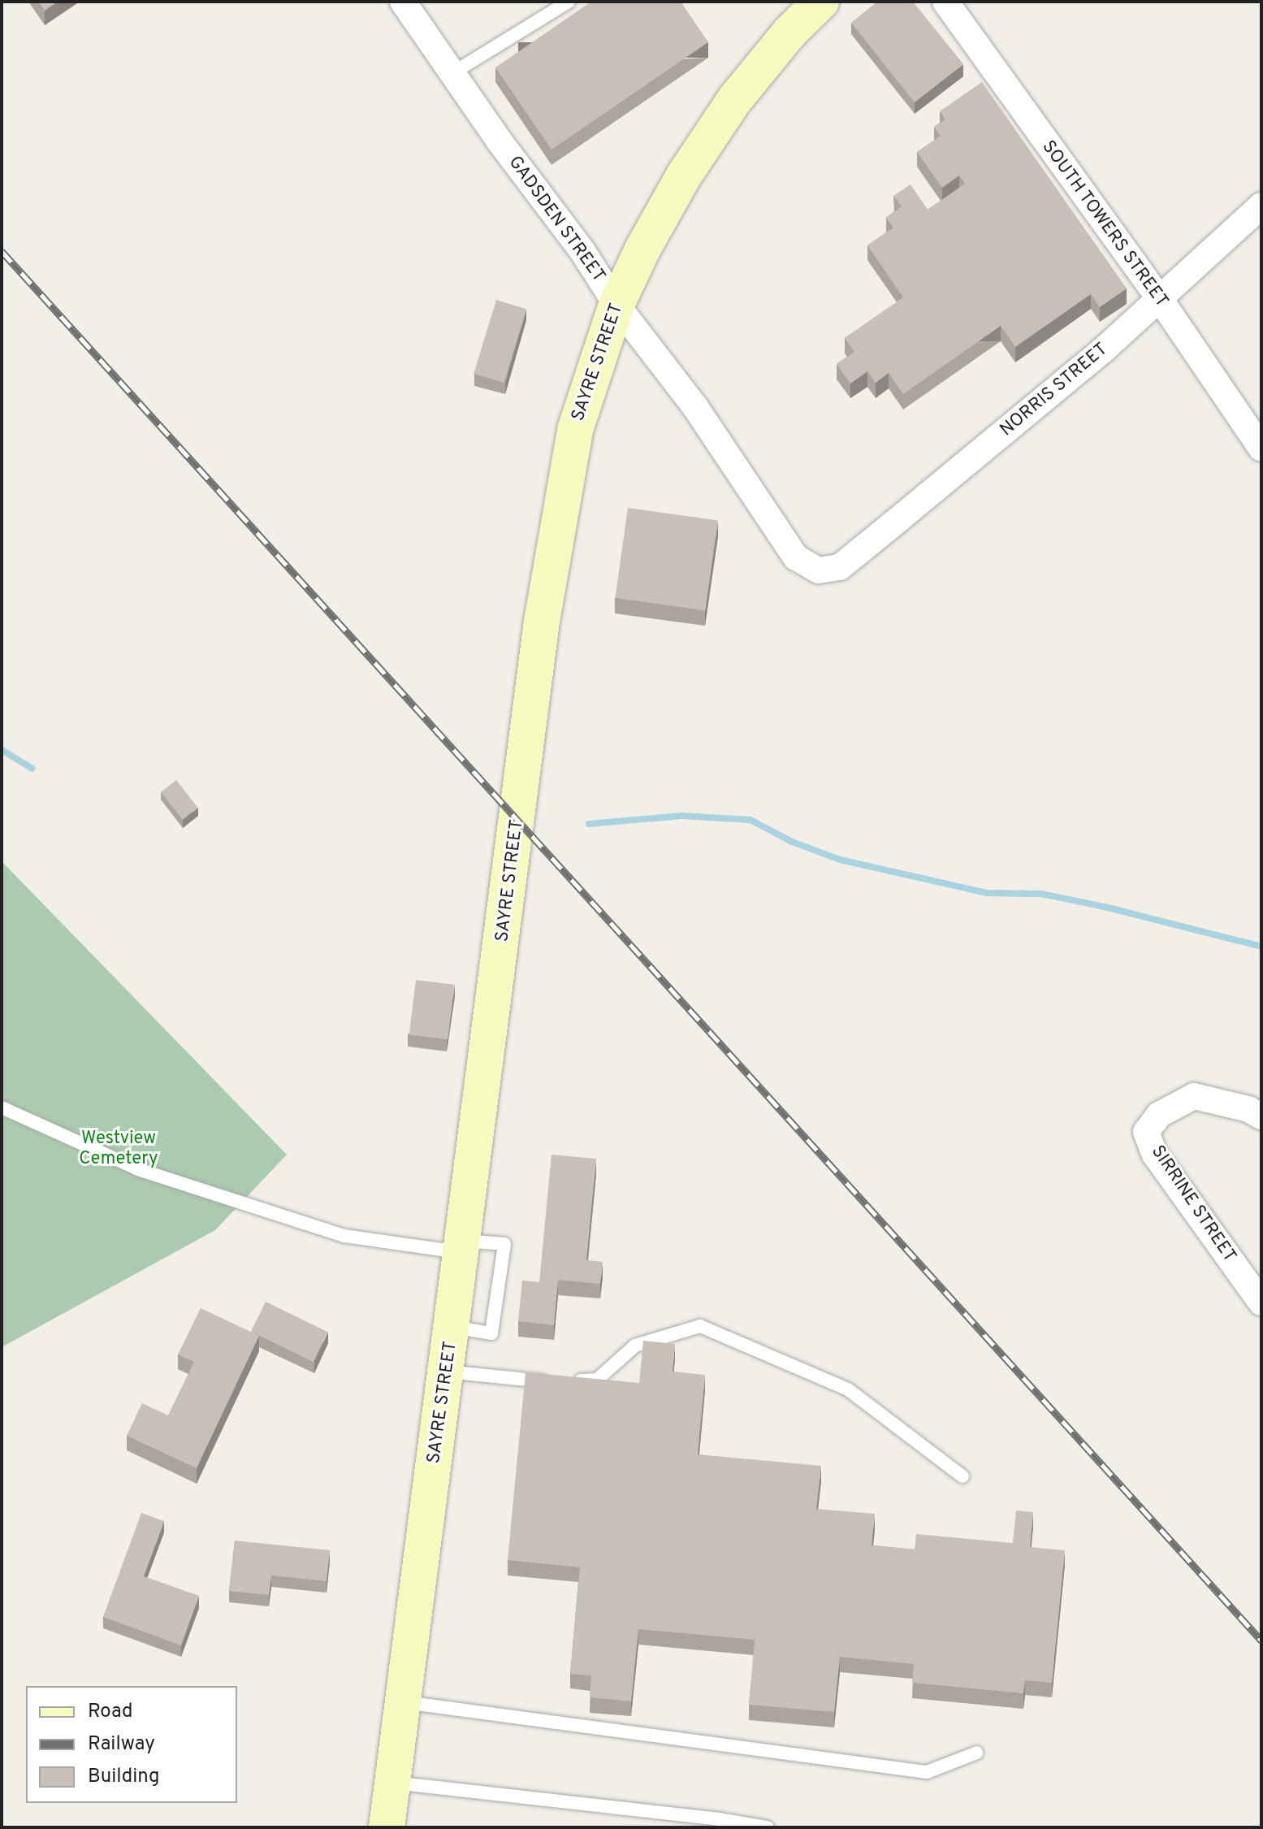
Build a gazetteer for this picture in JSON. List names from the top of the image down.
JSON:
{
  "streets": {
    "main road": ["SAYRE STREET"],
    "street": [
      "GADSDEN STREET",
      "SOUTH TOWERS STREET",
      "NORRIS STREET",
      "SIRRINE STREET"
    ]
  },
  "crossings": [
    ["GADSDEN STREET", "SAYRE STREET"],
    ["GADSDEN STREET", "NORRIS STREET"],
    ["SOUTH TOWERS STREET", "NORRIS STREET"]
  ],
  "parks": ["Westview Cemetery"],
  "legend": ["Road", "Railway", "Building"]
}
